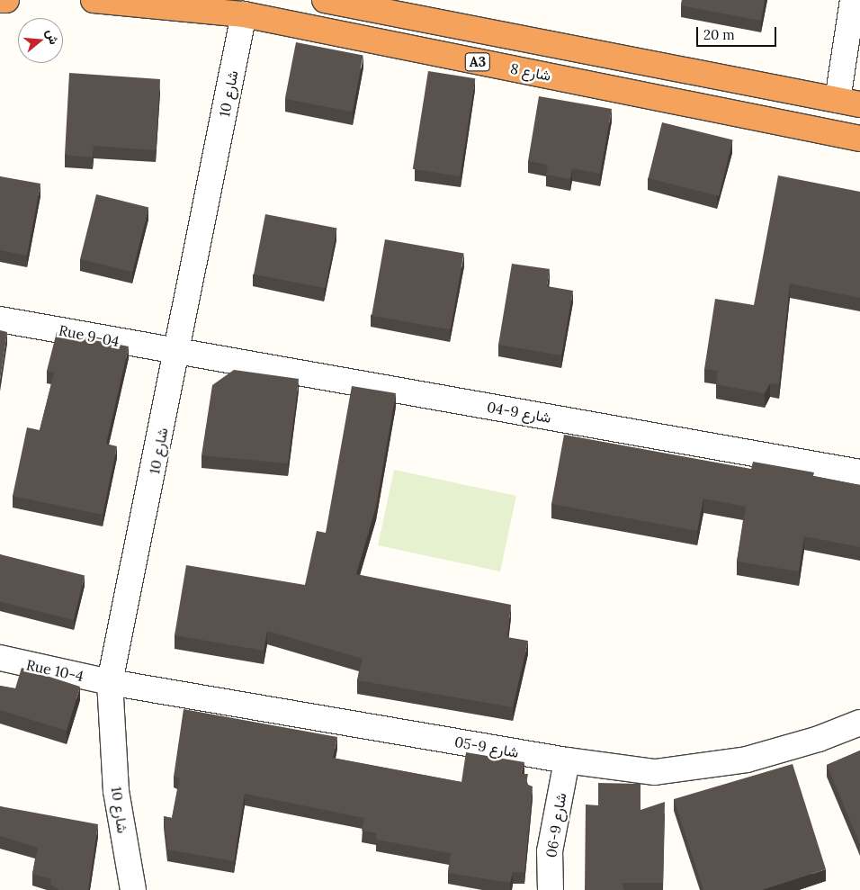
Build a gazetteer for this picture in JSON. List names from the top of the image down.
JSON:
{
  "streets": {
    "highway": ["A3", "شارع 8"],
    "street": [
      "شارع 10",
      "Rue 9-04",
      "شارع 9-04",
      "Rue 10-4",
      "شارع 9-05",
      "شارع 9-06"
    ]
  },
  "crossings": [
    ["شارع 8", "شارع 10"],
    ["شارع 10", "Rue 9-04"],
    ["شارع 10", "شارع 9-04"],
    ["شارع 10", "Rue 10-4"],
    ["شارع 10", "شارع 9-05"],
    ["Rue 9-04", "شارع 9-04"],
    ["Rue 10-4", "شارع 9-05"],
    ["شارع 9-05", "شارع 9-06"]
  ],
  "scale_bar": "20 m",
  "north": "right"
}
